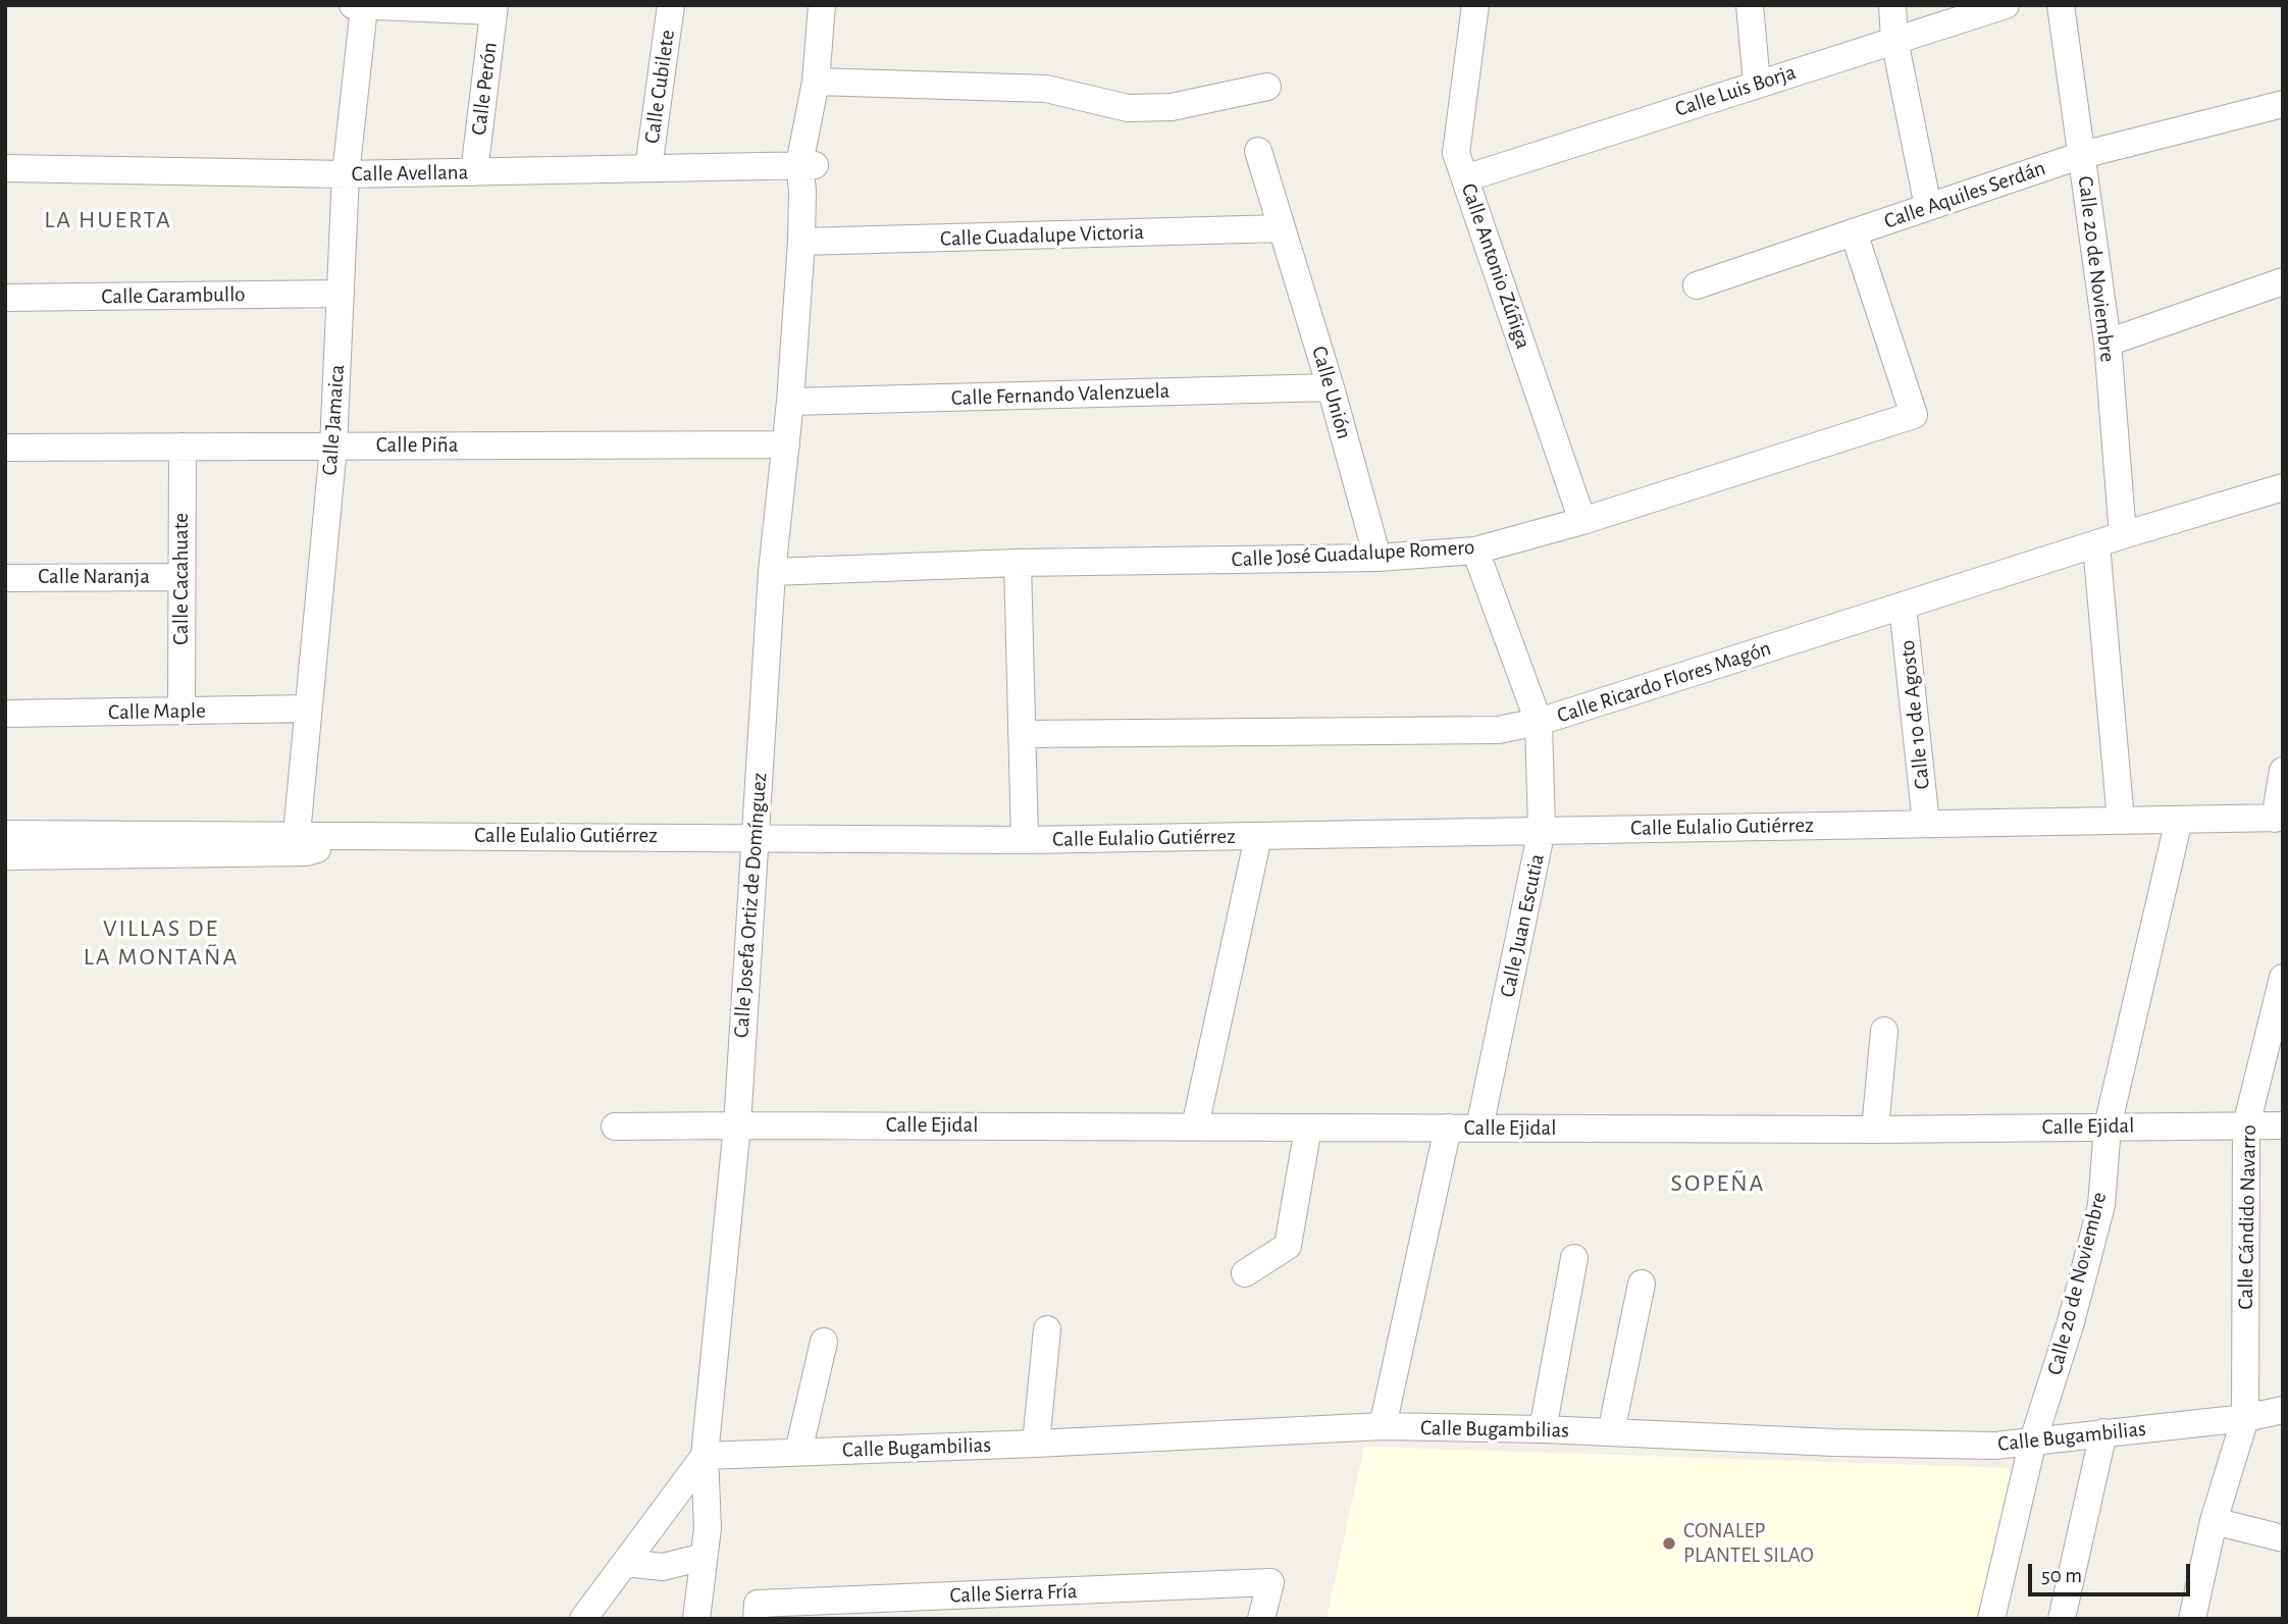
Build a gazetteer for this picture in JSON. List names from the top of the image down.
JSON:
{
  "streets": {
    "street": [
      "Calle Cubilete",
      "Calle Perón",
      "Calle Luis Borja",
      "Calle Avellana",
      "Calle Aquiles Serdán",
      "Calle Guadalupe Victoria",
      "Calle Antonio Zúñiga",
      "Calle 20 de Noviembre",
      "Calle Garambullo",
      "Calle Unión",
      "Calle Fernando Valenzuela",
      "Calle Jamaica",
      "Calle Piña",
      "Calle José Guadalupe Romero",
      "Calle Naranja",
      "Calle Cacahuate",
      "Calle Ricardo Flores Magón",
      "Calle Maple",
      "Calle 10 de Agosto",
      "Calle Eulalio Gutiérrez",
      "Calle Josefa Ortiz de Domínguez",
      "Calle Juan Escutia",
      "Calle Ejidal",
      "Calle Cándido Navarro",
      "Calle Bugambilias",
      "Calle Sierra Fría"
    ]
  },
  "crossings": [
    ["Calle Cubilete", "Calle Avellana"],
    ["Calle Perón", "Calle Avellana"],
    ["Calle Luis Borja", "Calle Antonio Zúñiga"],
    ["Calle Avellana", "Calle Jamaica"],
    ["Calle Avellana", "Calle Josefa Ortiz de Domínguez"],
    ["Calle Aquiles Serdán", "Calle 20 de Noviembre"],
    ["Calle Aquiles Serdán", "Calle José Guadalupe Romero"],
    ["Calle Guadalupe Victoria", "Calle Unión"],
    ["Calle Guadalupe Victoria", "Calle Josefa Ortiz de Domínguez"],
    ["Calle Antonio Zúñiga", "Calle José Guadalupe Romero"],
    ["Calle 20 de Noviembre", "Calle Ricardo Flores Magón"],
    ["Calle 20 de Noviembre", "Calle Eulalio Gutiérrez"],
    ["Calle 20 de Noviembre", "Calle Ejidal"],
    ["Calle 20 de Noviembre", "Calle Bugambilias"],
    ["Calle Garambullo", "Calle Jamaica"],
    ["Calle Unión", "Calle Fernando Valenzuela"],
    ["Calle Unión", "Calle José Guadalupe Romero"],
    ["Calle Fernando Valenzuela", "Calle Josefa Ortiz de Domínguez"],
    ["Calle Jamaica", "Calle Piña"],
    ["Calle Jamaica", "Calle Maple"],
    ["Calle Jamaica", "Calle Eulalio Gutiérrez"],
    ["Calle Piña", "Calle Cacahuate"],
    ["Calle Piña", "Calle Josefa Ortiz de Domínguez"],
    ["Calle José Guadalupe Romero", "Calle Josefa Ortiz de Domínguez"],
    ["Calle José Guadalupe Romero", "Calle Juan Escutia"],
    ["Calle Naranja", "Calle Cacahuate"],
    ["Calle Cacahuate", "Calle Maple"],
    ["Calle Ricardo Flores Magón", "Calle 10 de Agosto"],
    ["Calle Ricardo Flores Magón", "Calle Juan Escutia"],
    ["Calle 10 de Agosto", "Calle Eulalio Gutiérrez"],
    ["Calle Eulalio Gutiérrez", "Calle Josefa Ortiz de Domínguez"],
    ["Calle Eulalio Gutiérrez", "Calle Juan Escutia"],
    ["Calle Josefa Ortiz de Domínguez", "Calle Ejidal"],
    ["Calle Josefa Ortiz de Domínguez", "Calle Bugambilias"],
    ["Calle Juan Escutia", "Calle Ejidal"],
    ["Calle Ejidal", "Calle Cándido Navarro"],
    ["Calle Cándido Navarro", "Calle Bugambilias"]
  ],
  "districts": ["LA HUERTA", "VILLAS DE LA MONTAÑA", "SOPEÑA"],
  "places": ["CONALEP PLANTEL SILAO"],
  "scale_bar": "50 m"
}
